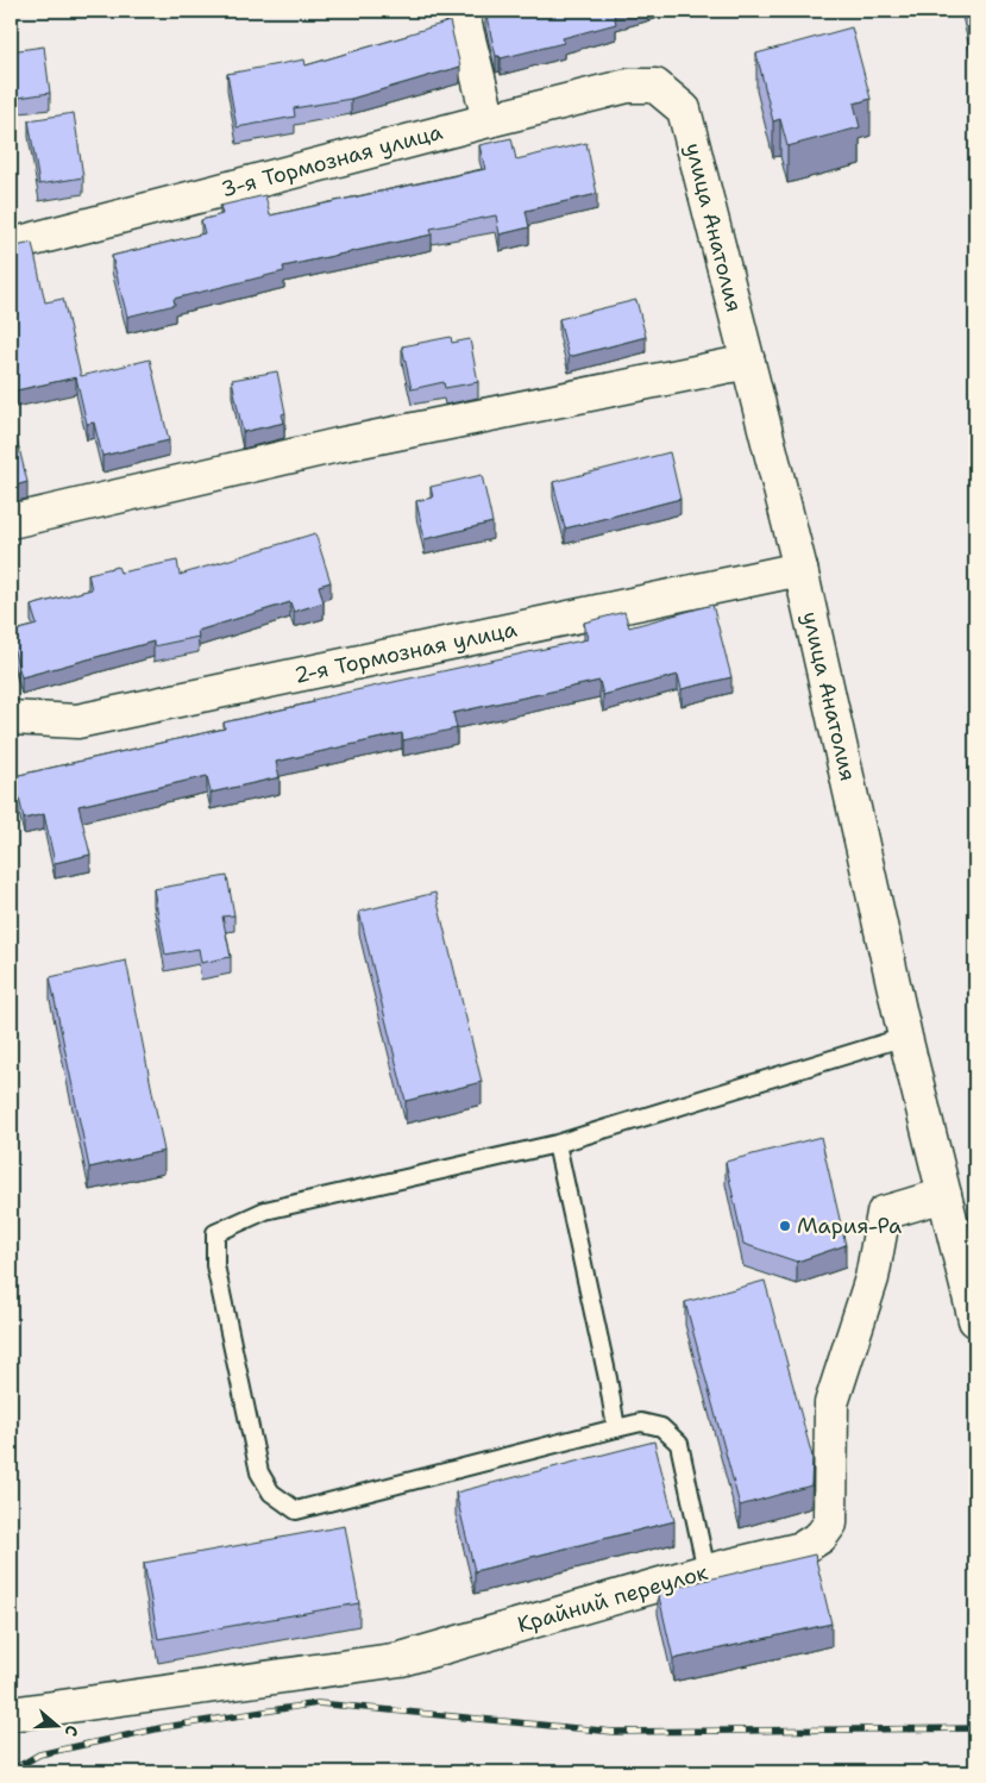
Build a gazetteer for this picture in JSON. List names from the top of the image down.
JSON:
{
  "streets": {
    "street": [
      "3-я Тормозная улица",
      "улица Анатолия",
      "2-я Тормозная улица",
      "Крайний переулок"
    ]
  },
  "crossings": [
    ["3-я Тормозная улица", "улица Анатолия"],
    ["улица Анатолия", "2-я Тормозная улица"],
    ["улица Анатолия", "Крайний переулок"]
  ],
  "places": ["Мария-Ра"],
  "north": "right"
}
